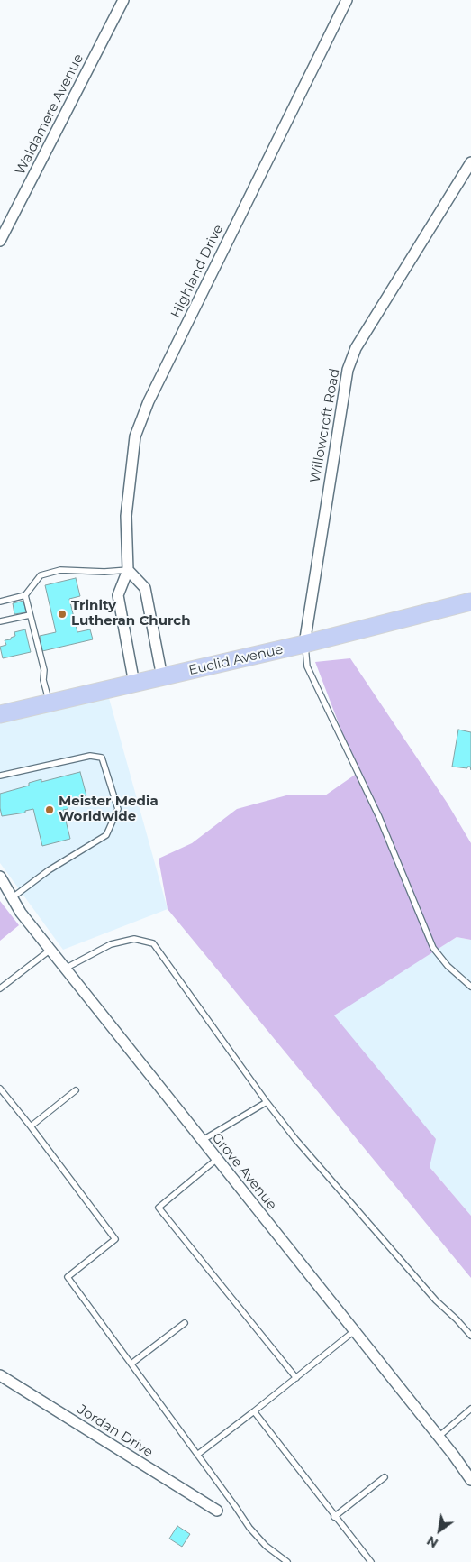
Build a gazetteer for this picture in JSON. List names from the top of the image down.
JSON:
{
  "streets": {
    "main road": ["Euclid Avenue"],
    "street": [
      "Waldamere Avenue",
      "Highland Drive",
      "Willowcroft Road",
      "Grove Avenue",
      "Jordan Drive"
    ]
  },
  "crossings": [
    ["Highland Drive", "Euclid Avenue"],
    ["Willowcroft Road", "Euclid Avenue"]
  ],
  "places": ["Trinity Lutheran Church", "Meister Media Worldwide"],
  "north": "bottom left"
}
